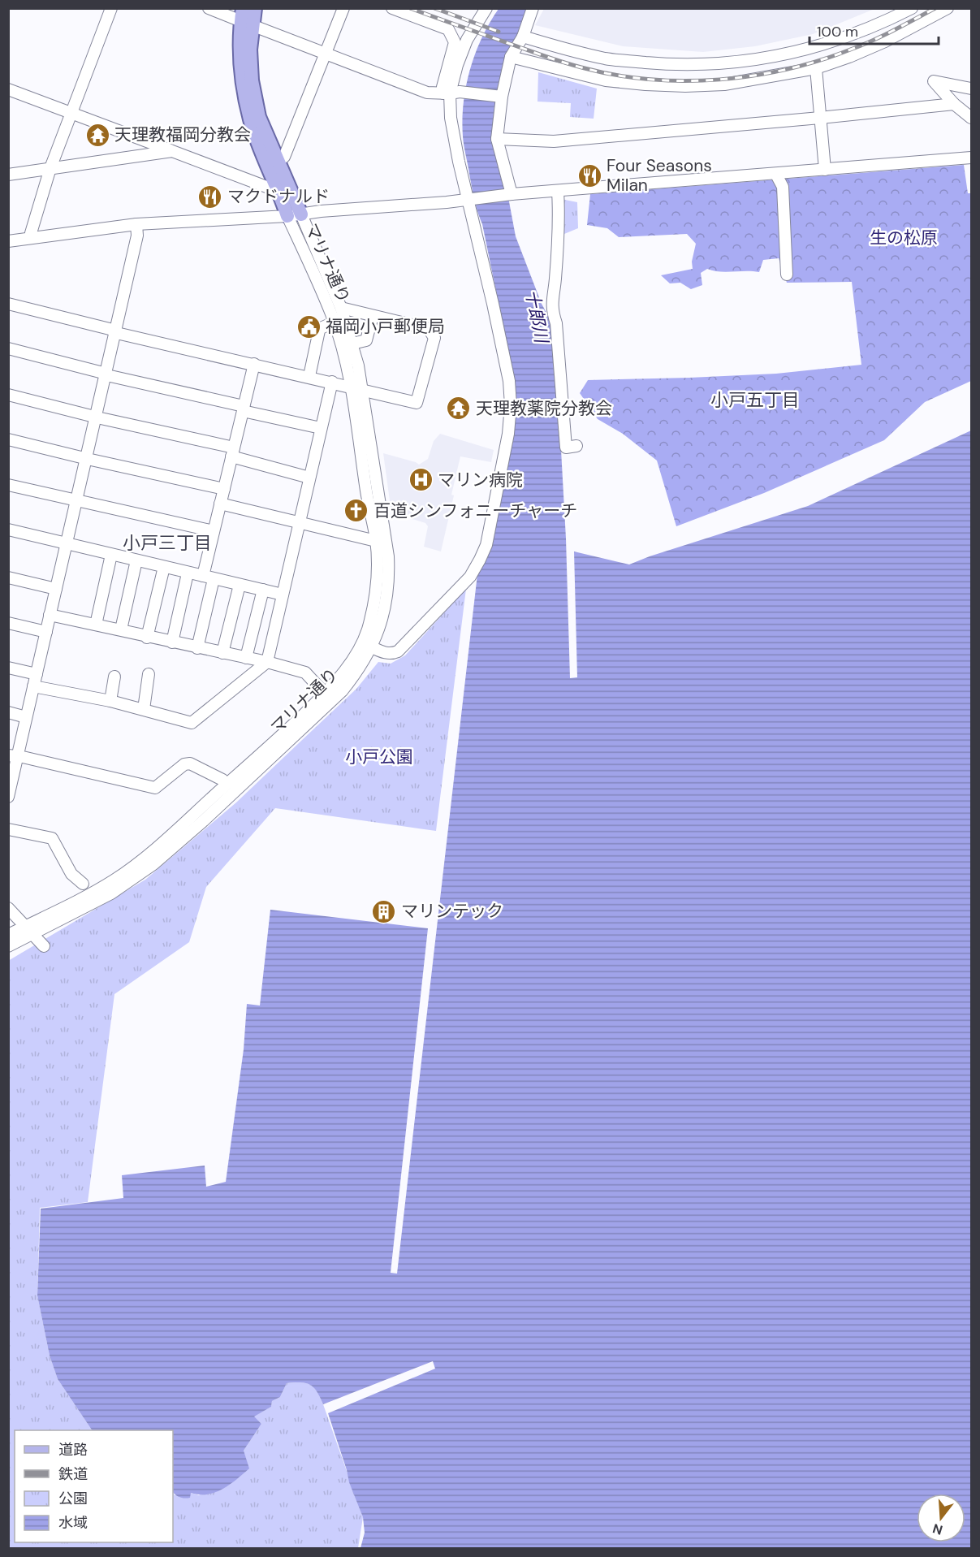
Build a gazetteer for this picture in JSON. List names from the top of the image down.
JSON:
{
  "streets": {
    "street": ["マリナ通り"]
  },
  "districts": ["小戸五丁目", "小戸三丁目"],
  "water": ["十郎川"],
  "parks": ["生の松原", "小戸公園"],
  "places": {
    "temple": ["天理教福岡分教会", "天理教薬院分教会"],
    "restaurant": ["Four Seasons Milan", "マクドナルド"],
    "public building": ["福岡小戸郵便局"],
    "hospital": ["マリン病院"],
    "church": ["百道シンフォニーチャーチ"],
    "building": ["マリンテック"]
  },
  "legend": [
    "道路",
    "鉄道",
    "公園",
    "水域"
  ],
  "scale_bar": "100 m",
  "north": "bottom"
}
